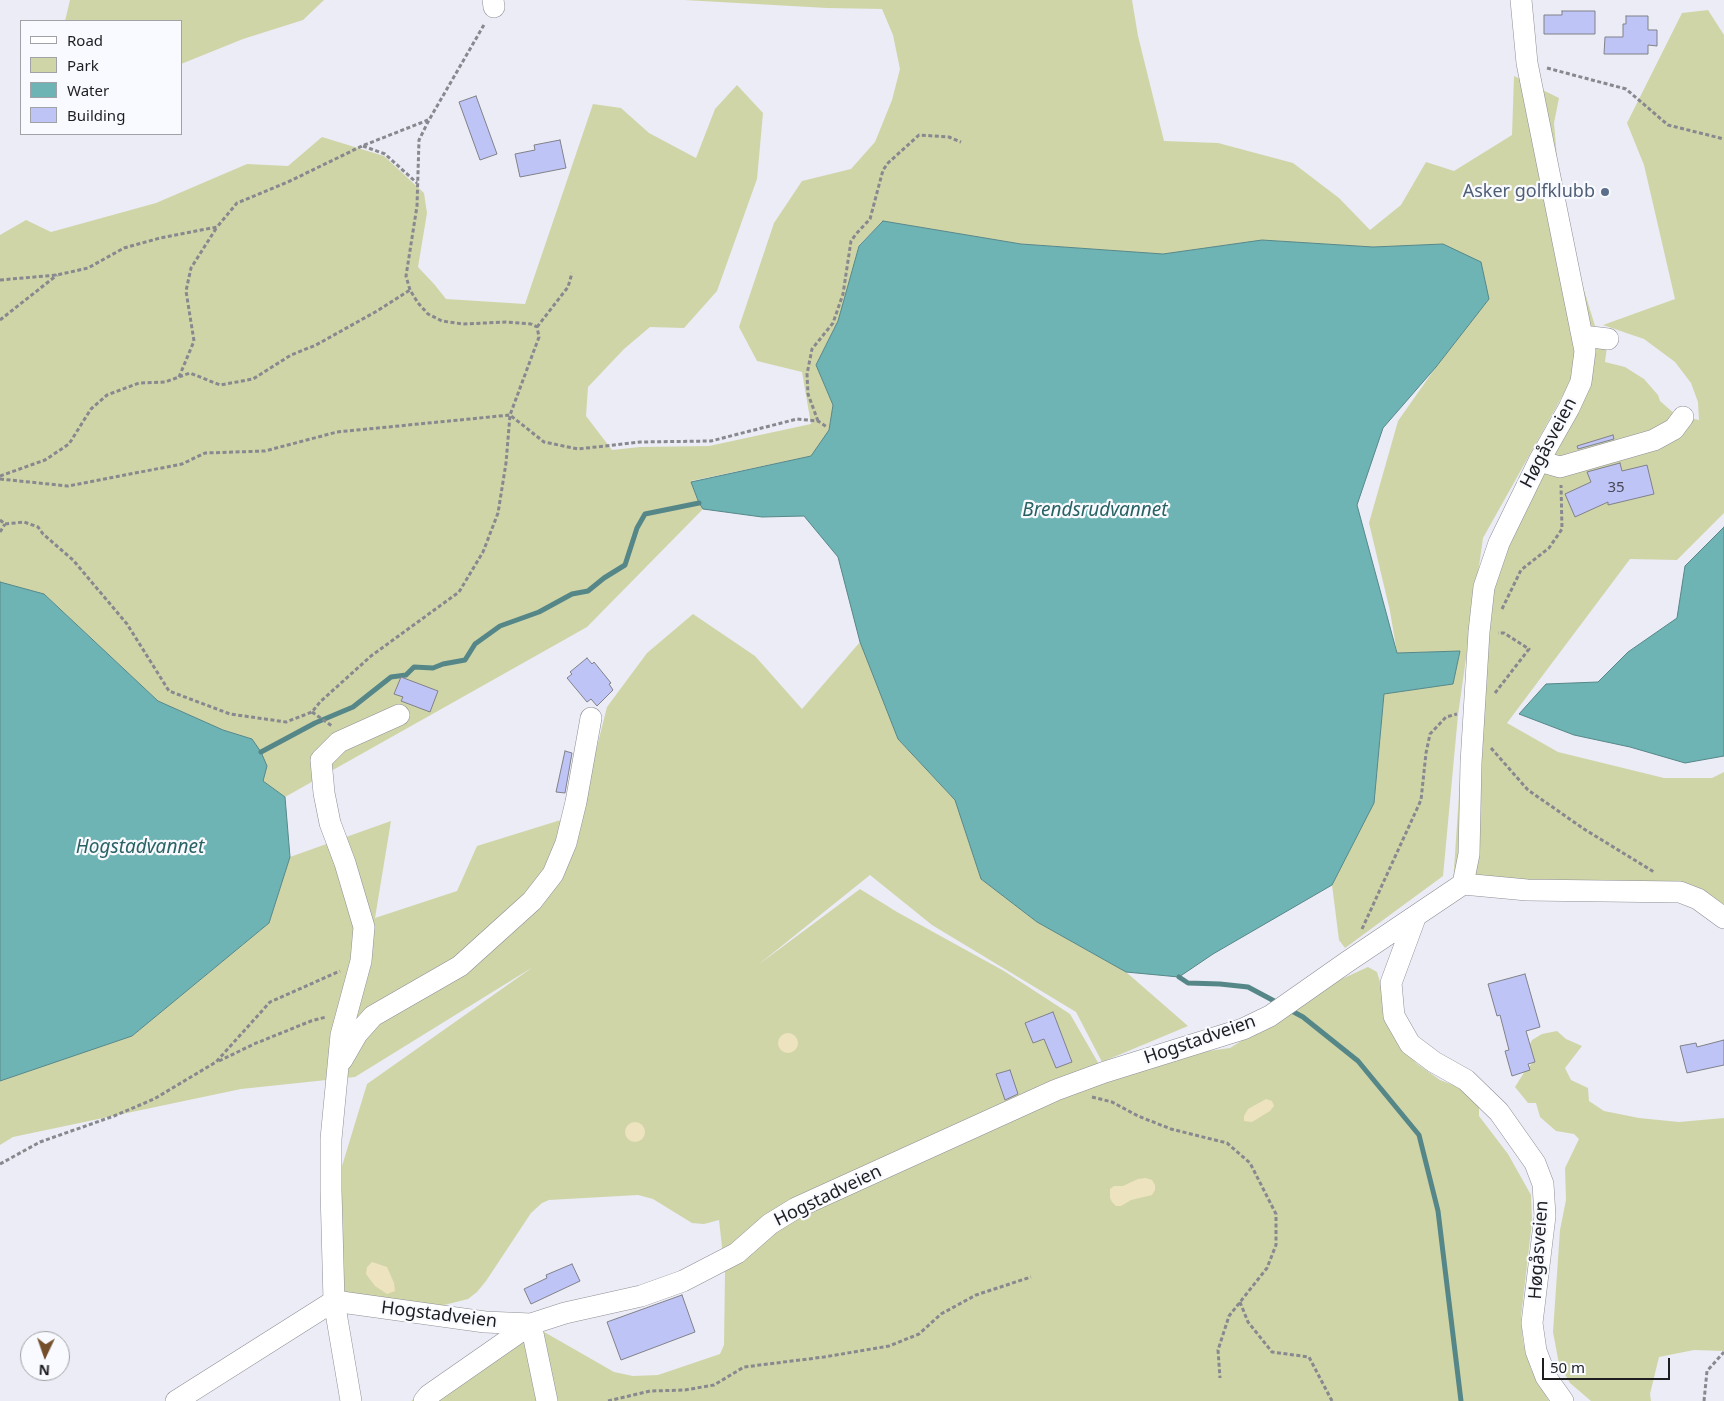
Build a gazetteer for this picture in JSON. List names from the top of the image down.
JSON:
{
  "streets": {
    "street": ["Høgåsveien", "Hogstadveien"]
  },
  "crossings": [
    ["Høgåsveien", "Hogstadveien"]
  ],
  "water": ["Brendsrudvannet", "Hogstadvannet"],
  "places": ["Asker golfklubb"],
  "house_numbers": ["35"],
  "legend": [
    "Road",
    "Park",
    "Water",
    "Building"
  ],
  "scale_bar": "50 m",
  "north": "bottom"
}
